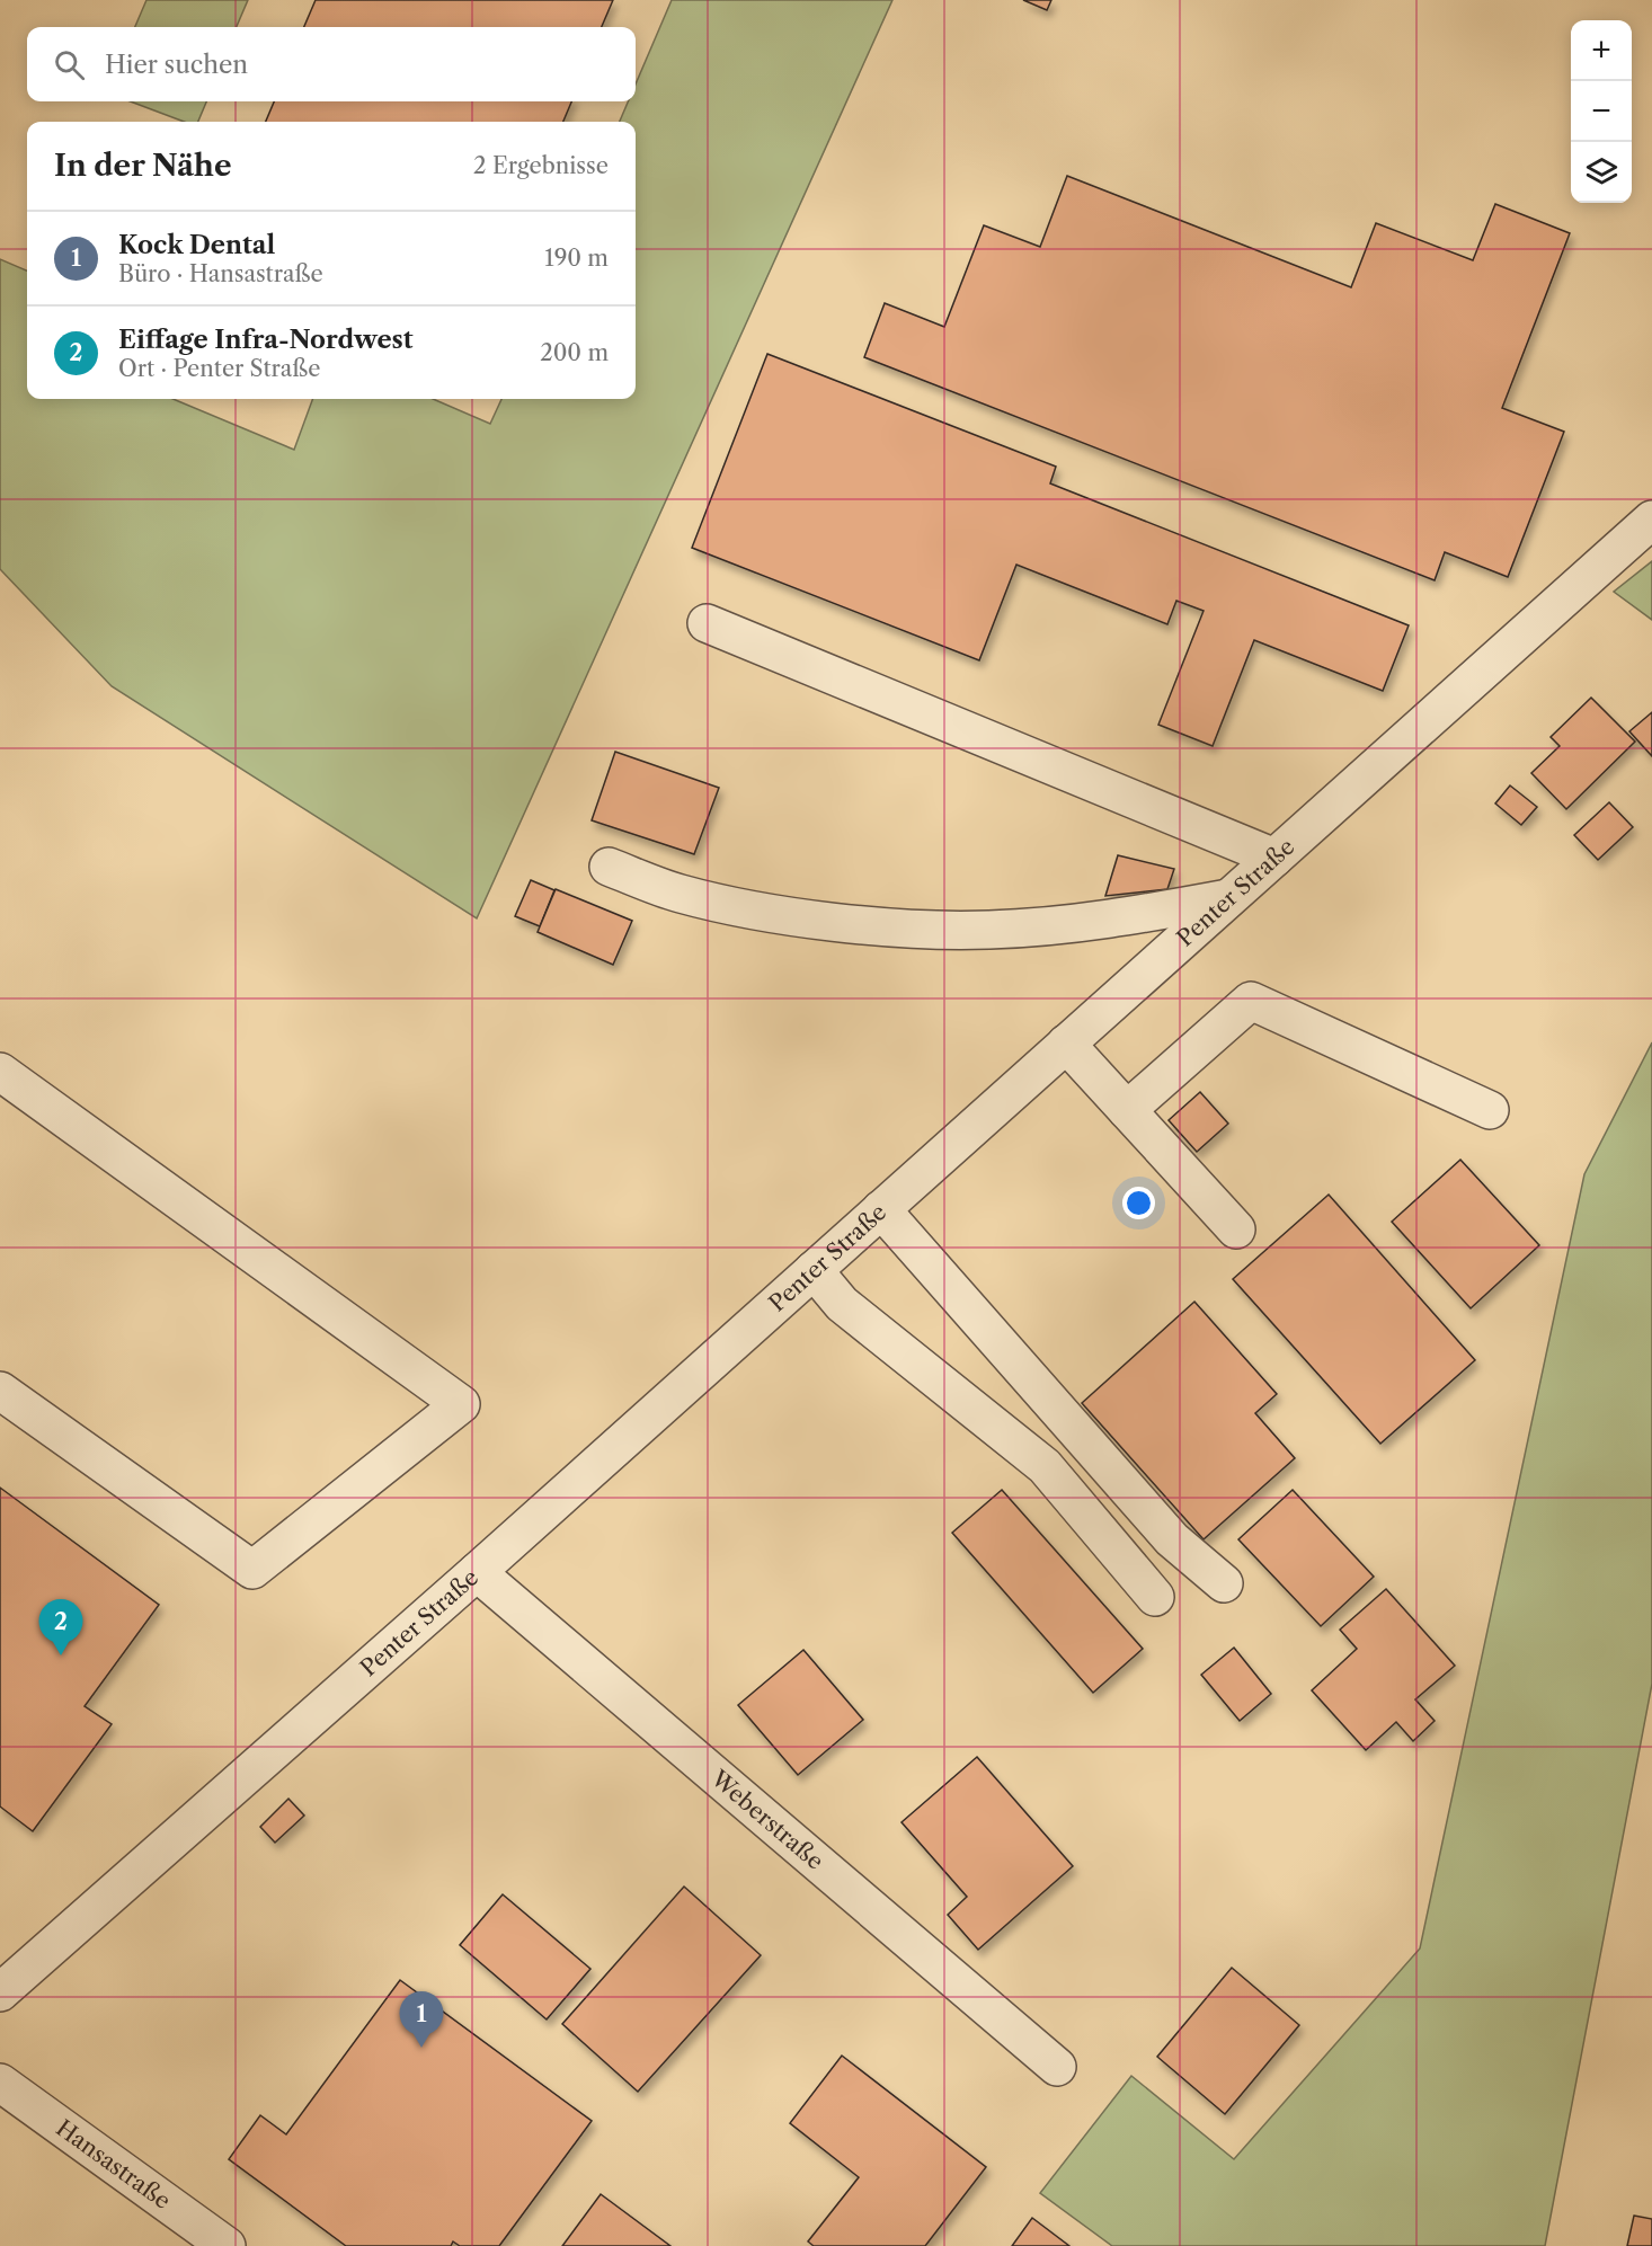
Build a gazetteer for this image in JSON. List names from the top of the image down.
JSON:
{
  "streets": {
    "street": ["Penter Straße", "Weberstraße", "Hansastraße"]
  },
  "crossings": [
    ["Penter Straße", "Weberstraße"]
  ],
  "page": {
    "map_buttons": ["+", "−"],
    "search": "Hier suchen",
    "heading": ["In der Nähe", "2 Ergebnisse"],
    "list": [
      {
        "mark": "1",
        "name": "Kock Dental",
        "note": "Büro · Hansastraße",
        "value": "190 m"
      },
      {
        "mark": "2",
        "name": "Eiffage Infra-Nordwest",
        "note": "Ort · Penter Straße",
        "value": "200 m"
      }
    ],
    "pins": ["2", "1"]
  }
}
